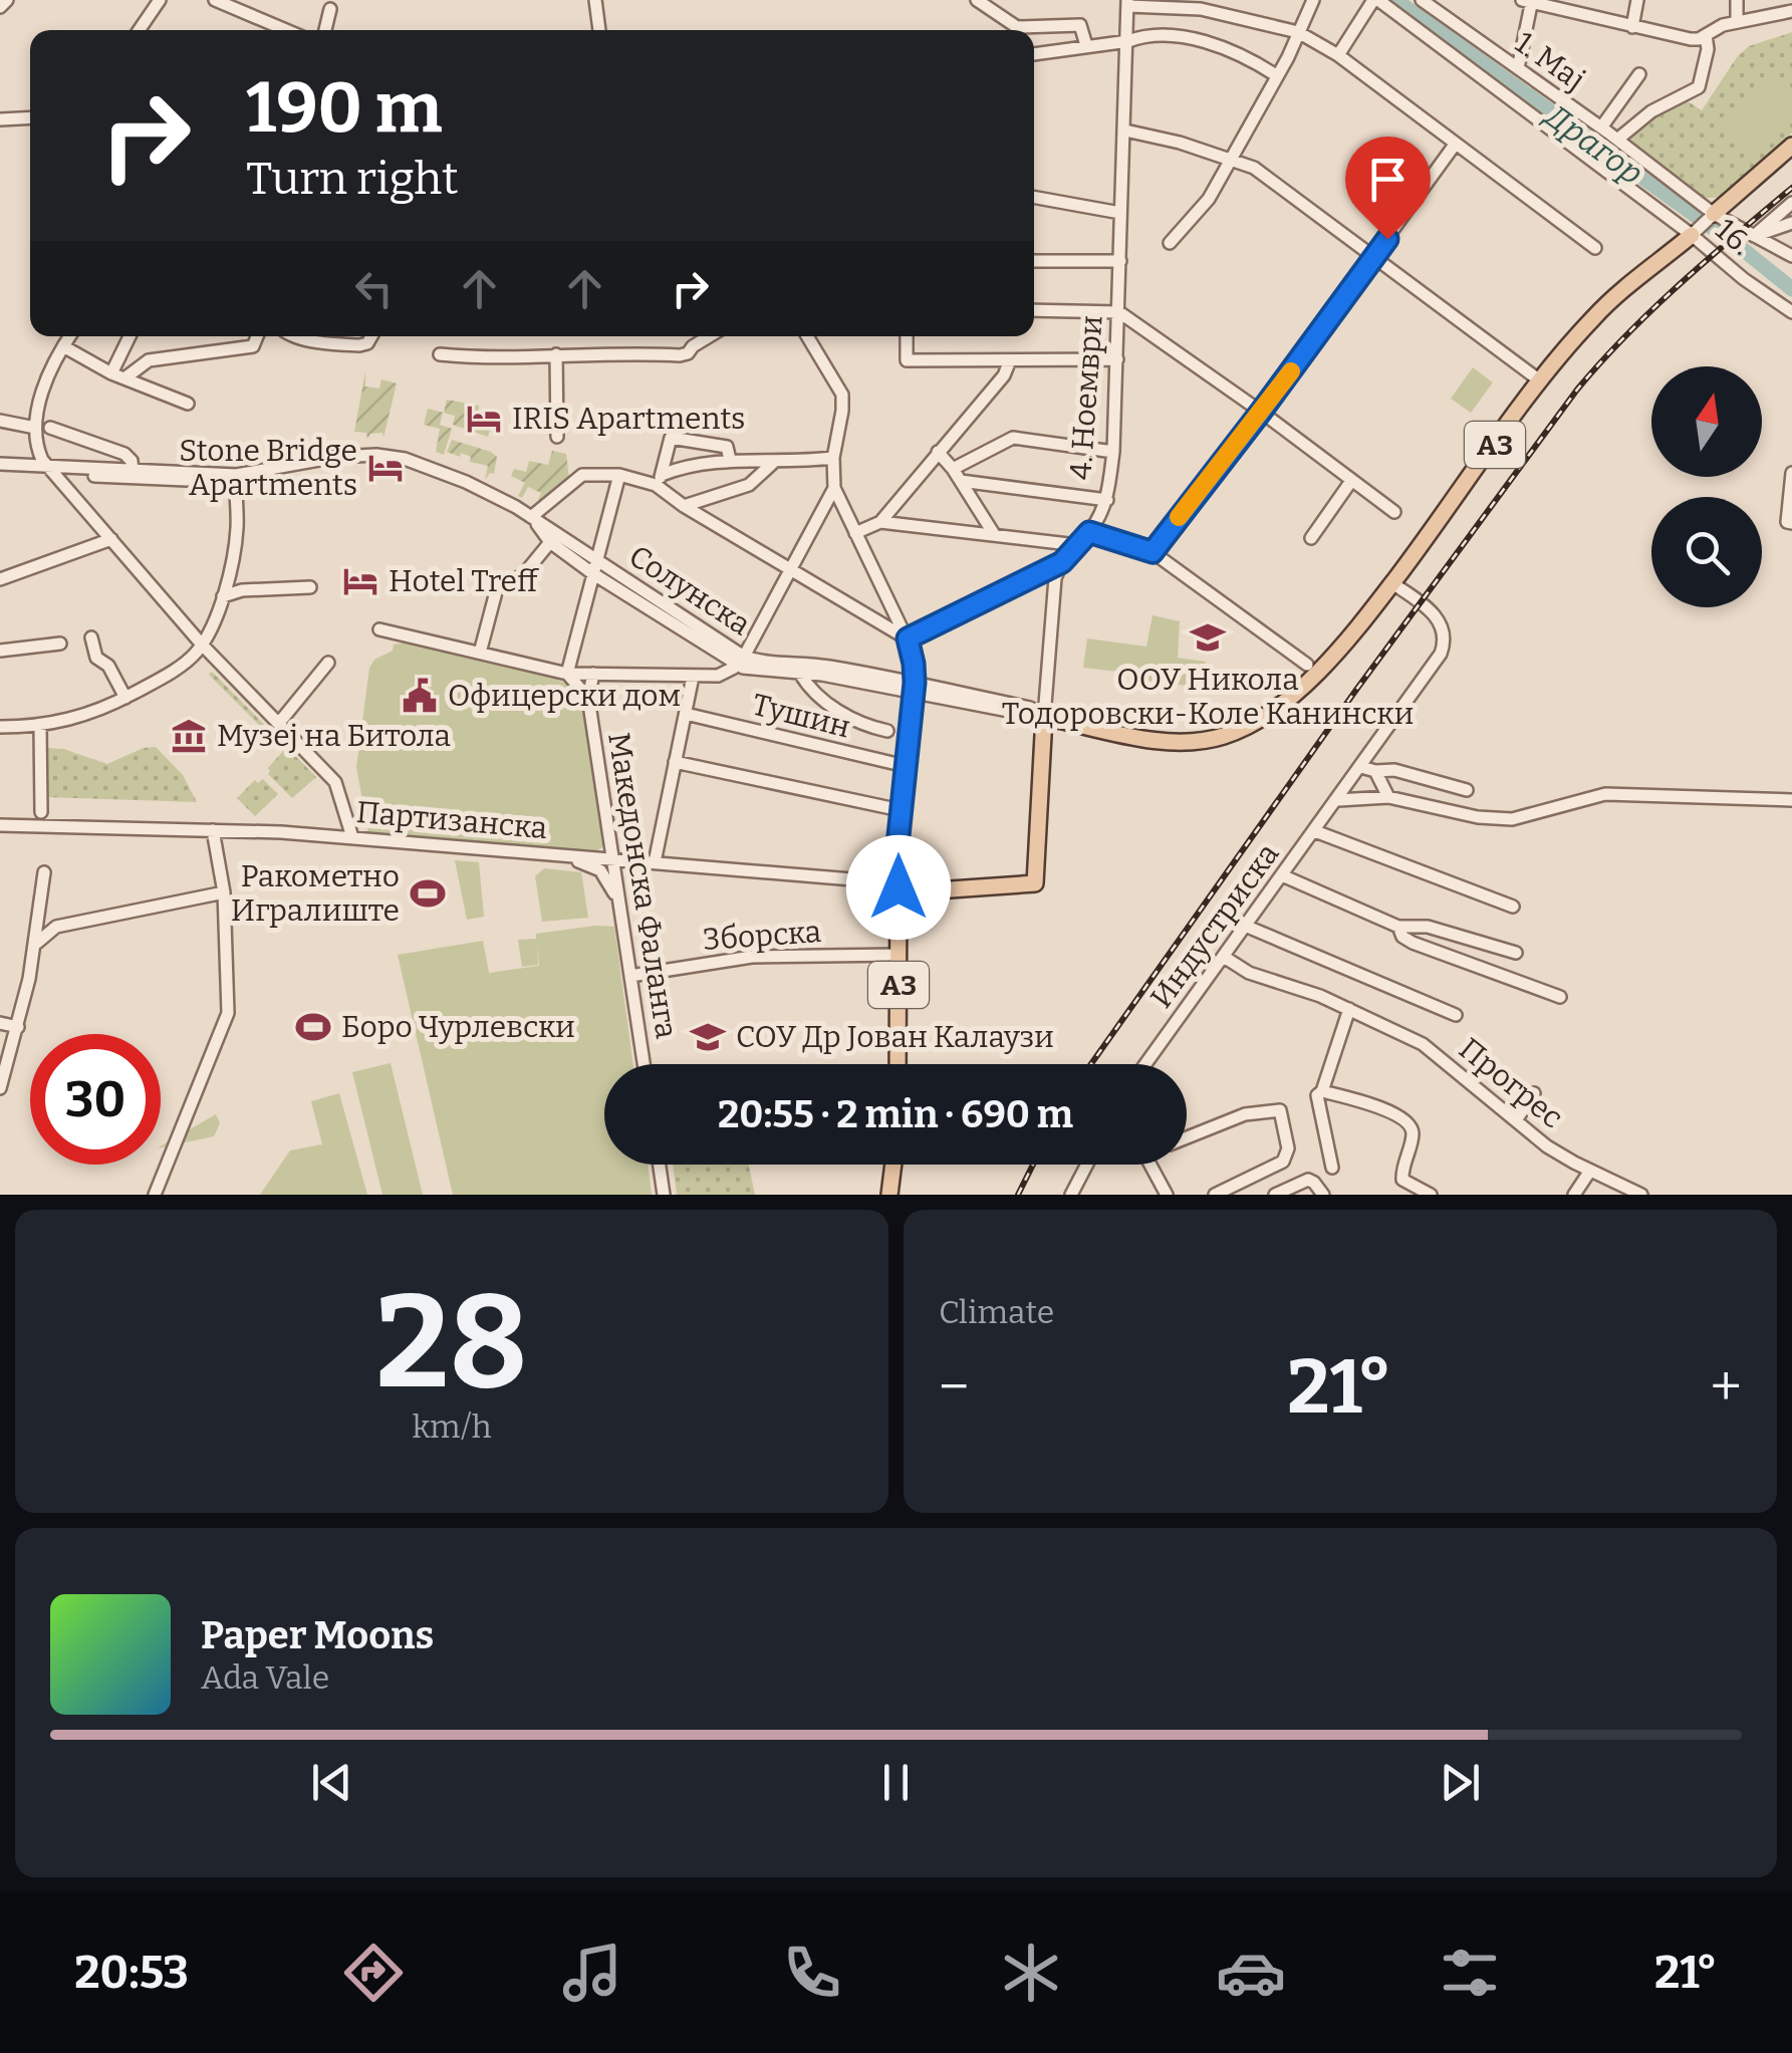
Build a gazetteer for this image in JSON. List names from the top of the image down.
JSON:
{
  "streets": {
    "main road": ["4. Ноември", "A3"],
    "street": [
      "1. Мај",
      "16.",
      "Солунска",
      "Тушин",
      "Партизанска",
      "Македонска Фаланга",
      "Индустриска",
      "Зборска",
      "Прогрес"
    ]
  },
  "crossings": [
    ["1. Мај", "16."],
    ["1. Мај", "A3"],
    ["16.", "A3"],
    ["4. Ноември", "A3"],
    ["4. Ноември", "Солунска"],
    ["4. Ноември", "Партизанска"],
    ["A3", "Солунска"],
    ["A3", "Партизанска"],
    ["A3", "Индустриска"],
    ["A3", "Зборска"],
    ["Партизанска", "Македонска Фаланга"],
    ["Македонска Фаланга", "Зборска"],
    ["Индустриска", "Прогрес"]
  ],
  "water": ["Драгор"],
  "places": {
    "hotel": ["IRIS Apartments", "Stone Bridge Apartments", "Hotel Treff"],
    "school or university": ["ООУ Никола Тодоровски-Коле Канински", "СОУ Др Јован Калаузи"],
    "public building": ["Офицерски дом"],
    "museum": ["Музеј на Битола"],
    "sports": ["Ракометно Игралиште", "Боро Чурлевски"]
  },
  "north": "top",
  "page": {
    "turn": ["190 m", "Turn right"],
    "limit": "30",
    "trip": "20:55 · 2 min · 690 m",
    "tile": [
      ["28", "km/h"],
      "Climate"
    ],
    "heat": ["−", "21°", "+"],
    "song": ["Paper Moons", "Ada Vale"],
    "tabs": ["20:53", "21°"]
  }
}
